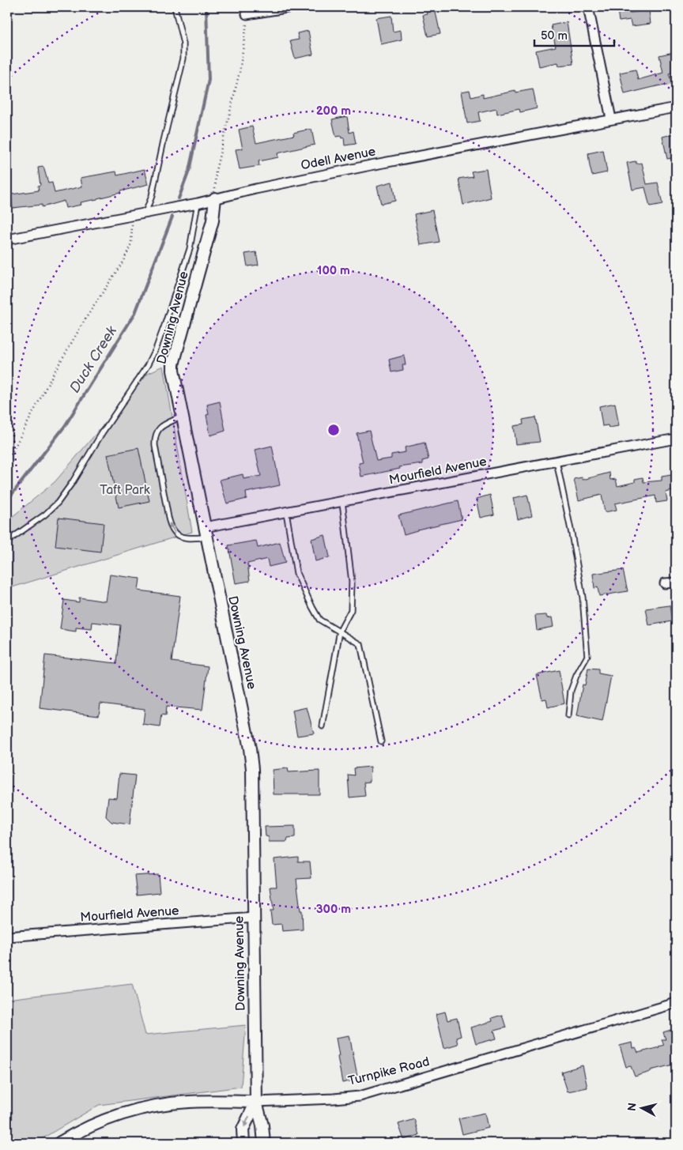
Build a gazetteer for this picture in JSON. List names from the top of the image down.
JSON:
{
  "streets": {
    "street": [
      "Odell Avenue",
      "Downing Avenue",
      "Mourfield Avenue",
      "Turnpike Road"
    ]
  },
  "crossings": [
    ["Odell Avenue", "Downing Avenue"],
    ["Downing Avenue", "Mourfield Avenue"],
    ["Downing Avenue", "Turnpike Road"]
  ],
  "water": ["Duck Creek"],
  "parks": ["Taft Park"],
  "scale_bar": "50 m",
  "north": "left",
  "rings": ["200 m", "100 m", "300 m"]
}
